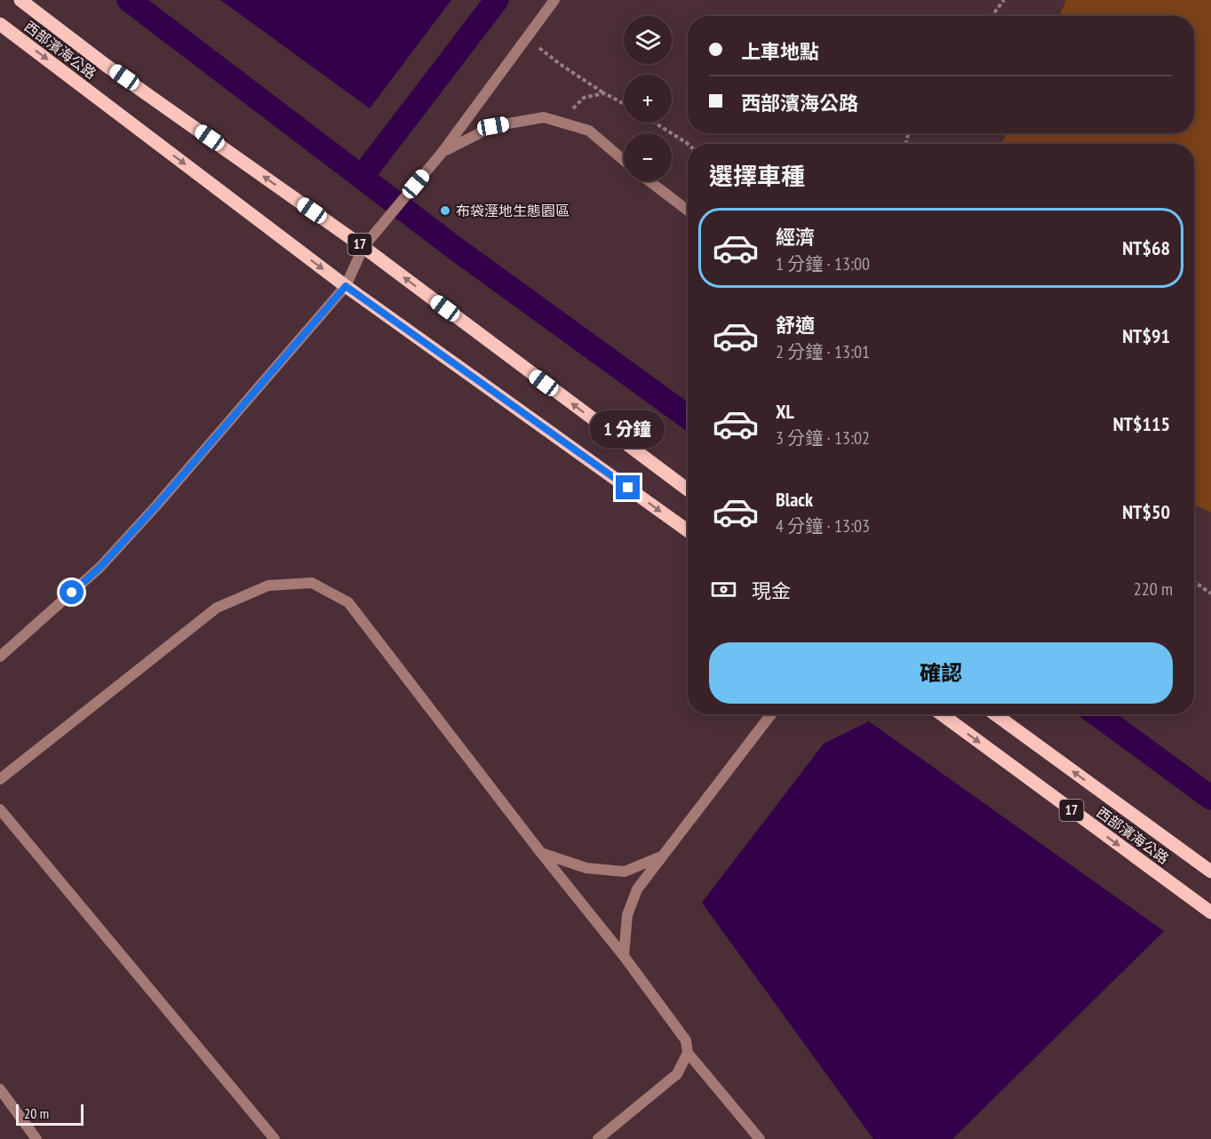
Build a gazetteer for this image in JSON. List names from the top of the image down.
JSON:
{
  "streets": {
    "main road": ["西部濱海公路", "17"]
  },
  "places": ["布袋溼地生態園區"],
  "scale_bar": "20 m",
  "page": {
    "map_buttons": ["+", "−"],
    "banner": ["上車地點", "西部濱海公路"],
    "heading": "選擇車種",
    "list": [
      {
        "name": "經濟",
        "note": "1 分鐘 · 13:00",
        "value": "NT$68"
      },
      {
        "name": "舒適",
        "note": "2 分鐘 · 13:01",
        "value": "NT$91"
      },
      {
        "name": "XL",
        "note": "3 分鐘 · 13:02",
        "value": "NT$115"
      },
      {
        "name": "Black",
        "note": "4 分鐘 · 13:03",
        "value": "NT$50"
      }
    ],
    "bubble": "1 分鐘",
    "pay": ["現金", "220 m"],
    "buttons": "確認",
    "scale": "20 m"
  }
}
